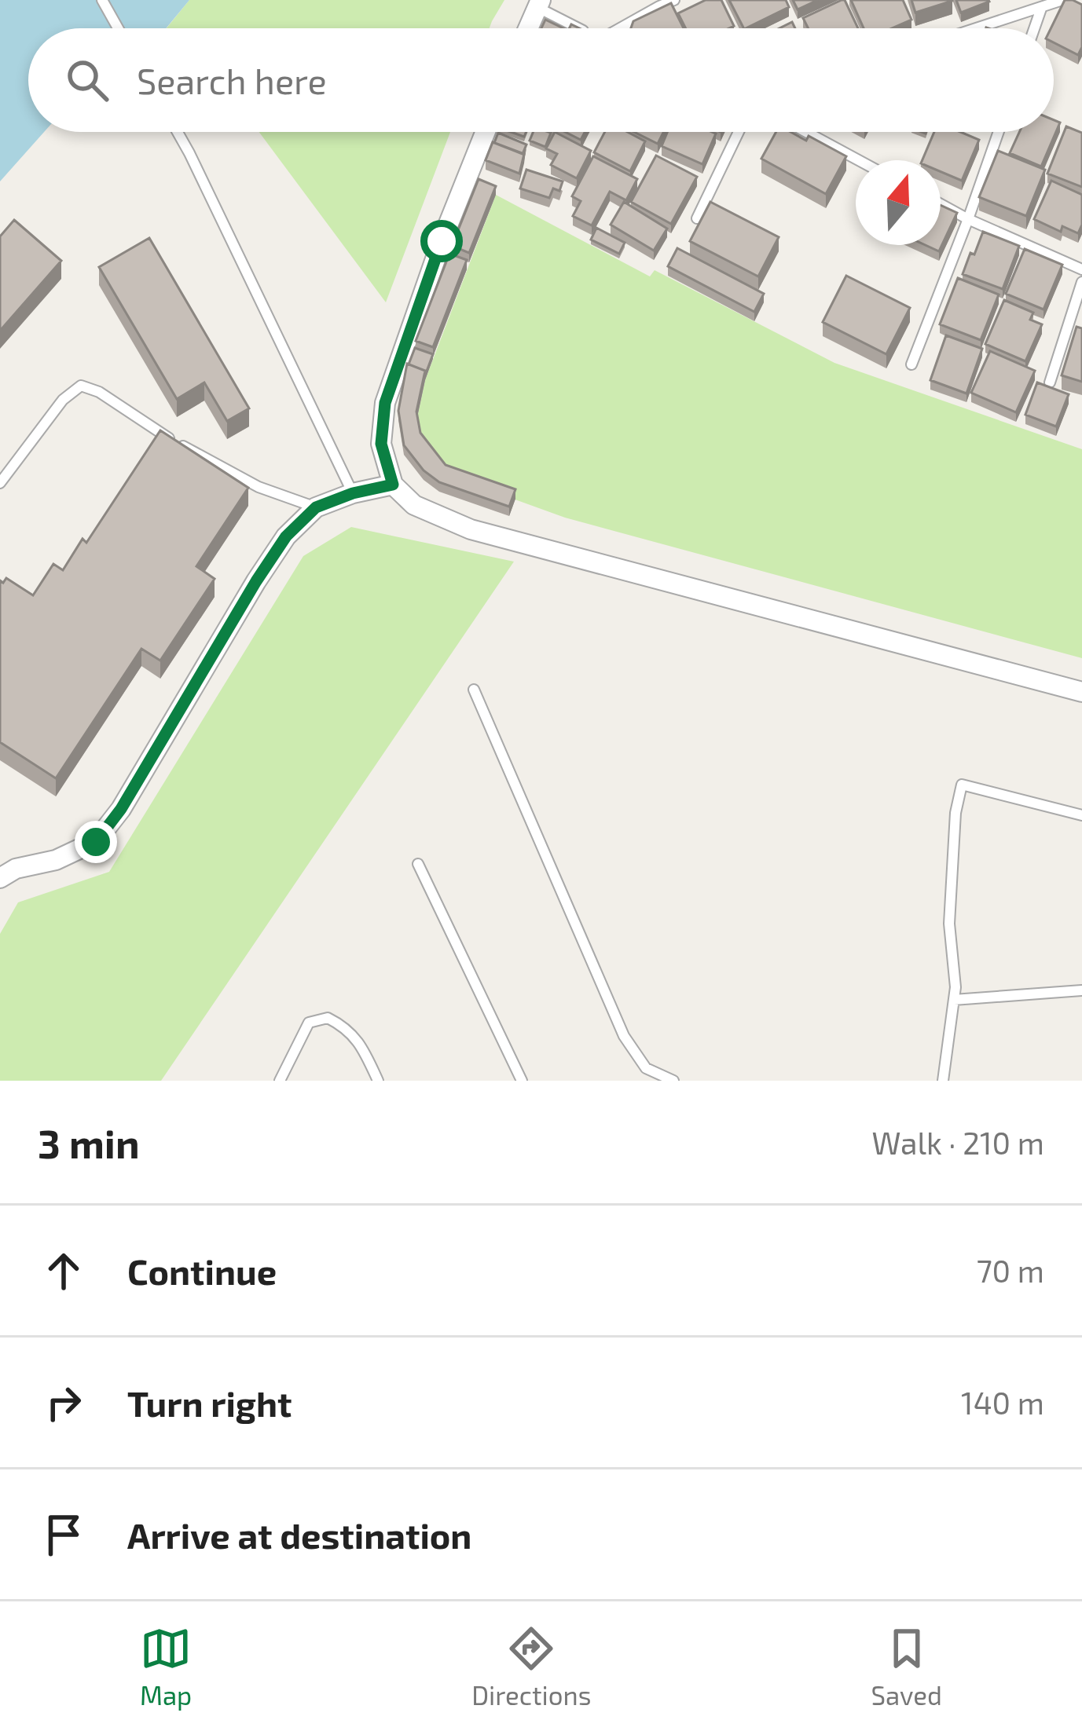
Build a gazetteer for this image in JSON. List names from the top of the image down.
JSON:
{
  "north": "top",
  "page": {
    "search": "Search here",
    "heading": ["3 min", "Walk · 210 m"],
    "list": [
      ["Continue", "70 m"],
      ["Turn right", "140 m"],
      "Arrive at destination"
    ],
    "nav": ["Map", "Directions", "Saved"]
  }
}
